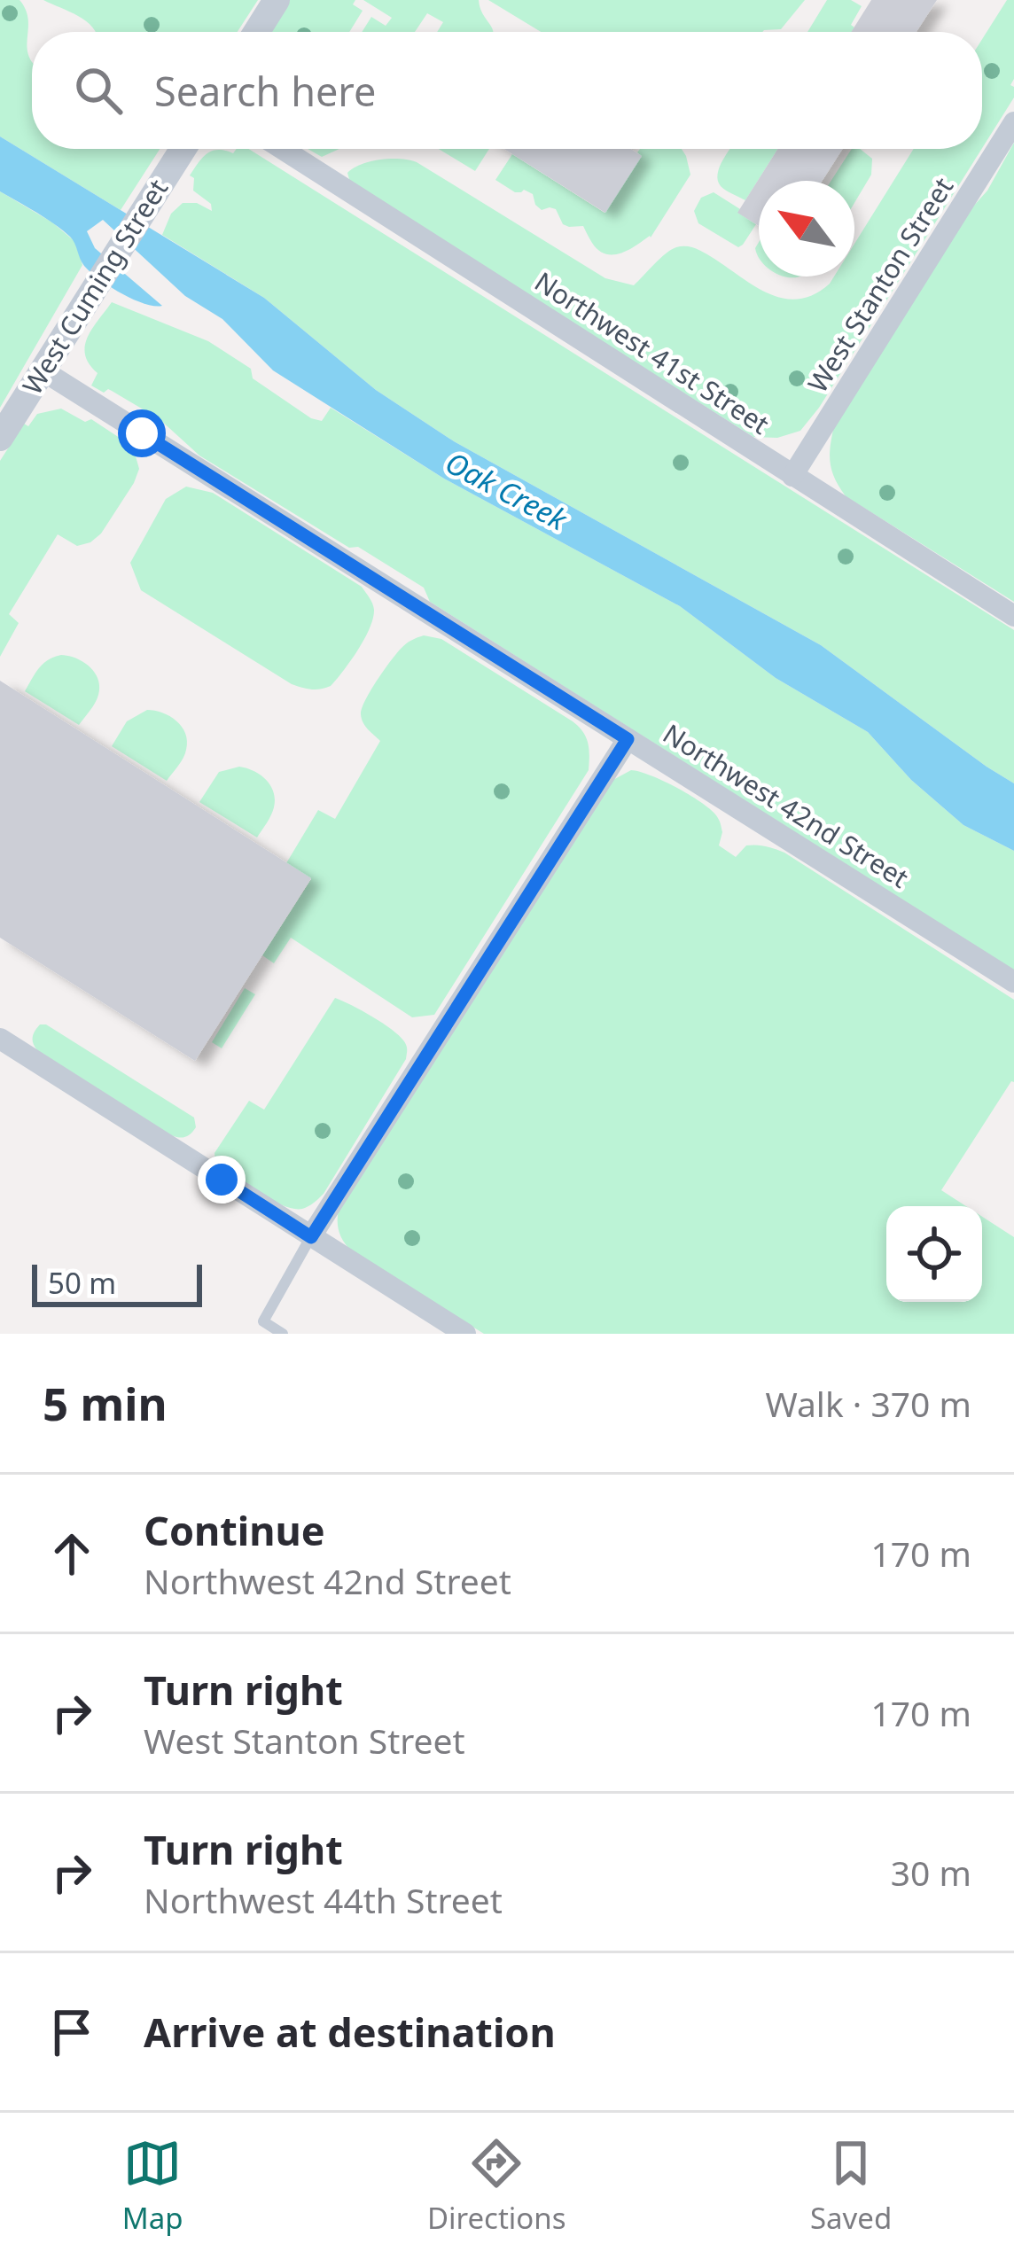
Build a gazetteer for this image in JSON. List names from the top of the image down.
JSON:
{
  "streets": {
    "street": [
      "West Stanton Street",
      "West Cuming Street",
      "Northwest 41st Street",
      "Northwest 42nd Street"
    ]
  },
  "crossings": [
    ["West Stanton Street", "Northwest 41st Street"],
    ["West Cuming Street", "Northwest 42nd Street"]
  ],
  "water": ["Oak Creek"],
  "scale_bar": "50 m",
  "north": "top left",
  "page": {
    "search": "Search here",
    "scale": "50 m",
    "heading": ["5 min", "Walk · 370 m"],
    "list": [
      ["Continue", "Northwest 42nd Street", "170 m"],
      ["Turn right", "West Stanton Street", "170 m"],
      ["Turn right", "Northwest 44th Street", "30 m"],
      "Arrive at destination"
    ],
    "nav": ["Map", "Directions", "Saved"]
  }
}
